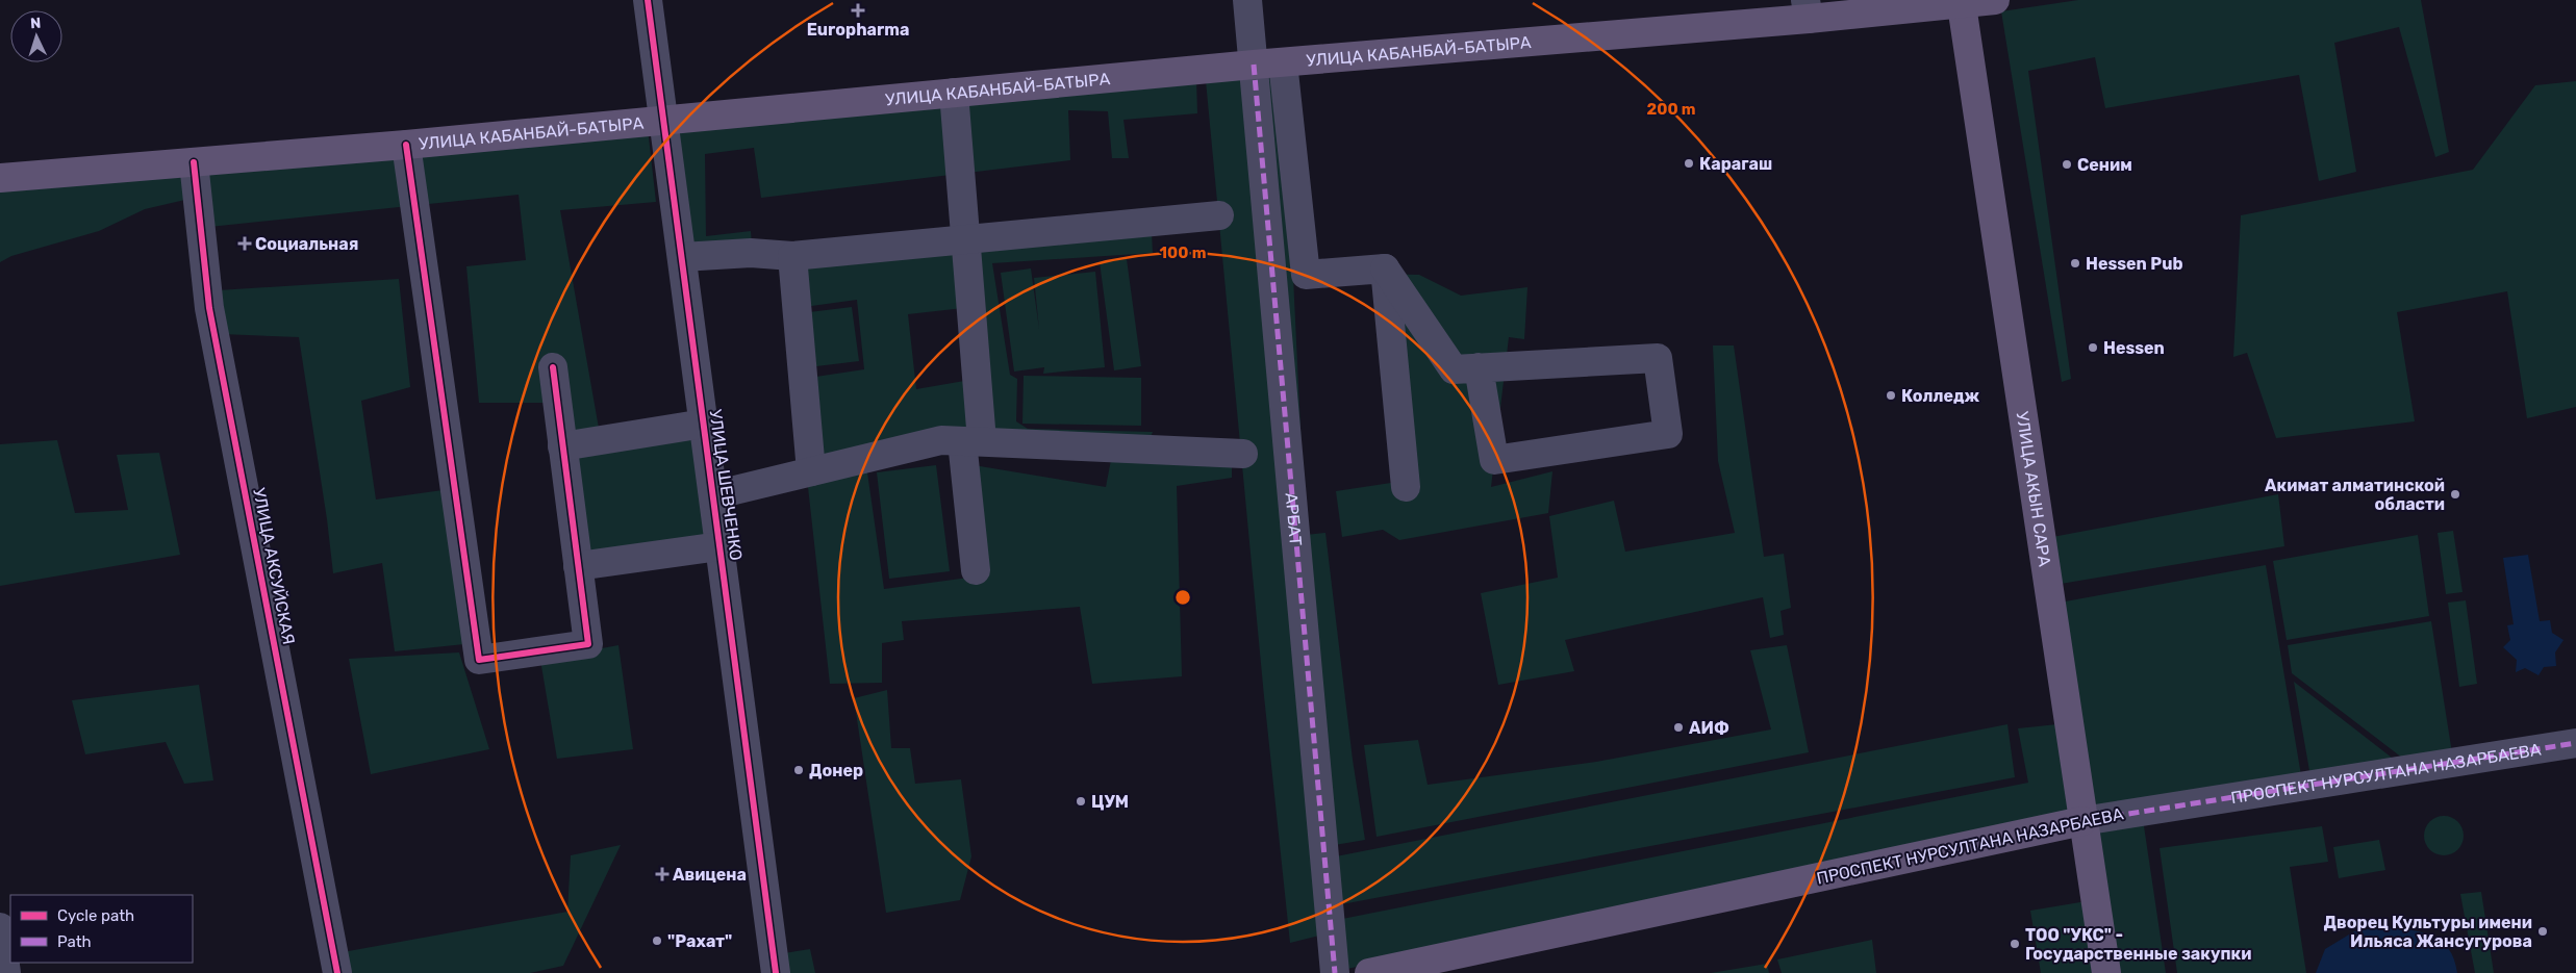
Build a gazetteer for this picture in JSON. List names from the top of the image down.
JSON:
{
  "streets": {
    "main road": ["УЛИЦА КАБАНБАЙ-БАТЫРА", "УЛИЦА АКЫН САРА", "ПРОСПЕКТ НУРСУЛТАНА НАЗАРБАЕВА"],
    "street": ["УЛИЦА ШЕВЧЕНКО", "АРБАТ", "УЛИЦА АКСУЙСКАЯ"]
  },
  "crossings": [
    ["УЛИЦА КАБАНБАЙ-БАТЫРА", "УЛИЦА ШЕВЧЕНКО"],
    ["УЛИЦА КАБАНБАЙ-БАТЫРА", "УЛИЦА АКЫН САРА"],
    ["УЛИЦА КАБАНБАЙ-БАТЫРА", "АРБАТ"],
    ["УЛИЦА КАБАНБАЙ-БАТЫРА", "УЛИЦА АКСУЙСКАЯ"],
    ["УЛИЦА АКЫН САРА", "ПРОСПЕКТ НУРСУЛТАНА НАЗАРБАЕВА"]
  ],
  "places": {
    "health": ["Europharma", "Социальная", "Авицена"],
    "other": [
      "Карагаш",
      "Сеним",
      "Hessen Pub",
      "Hessen",
      "Колледж",
      "Акимат алматинской области",
      "АИФ",
      "Донер",
      "ЦУМ",
      "Дворец Культуры имени Ильяса Жансугурова",
      "\"Рахат\"",
      "ТОО \"УКС\" - Государственные закупки"
    ]
  },
  "legend": ["Cycle path", "Path"],
  "north": "top",
  "rings": ["200 m", "100 m"]
}
